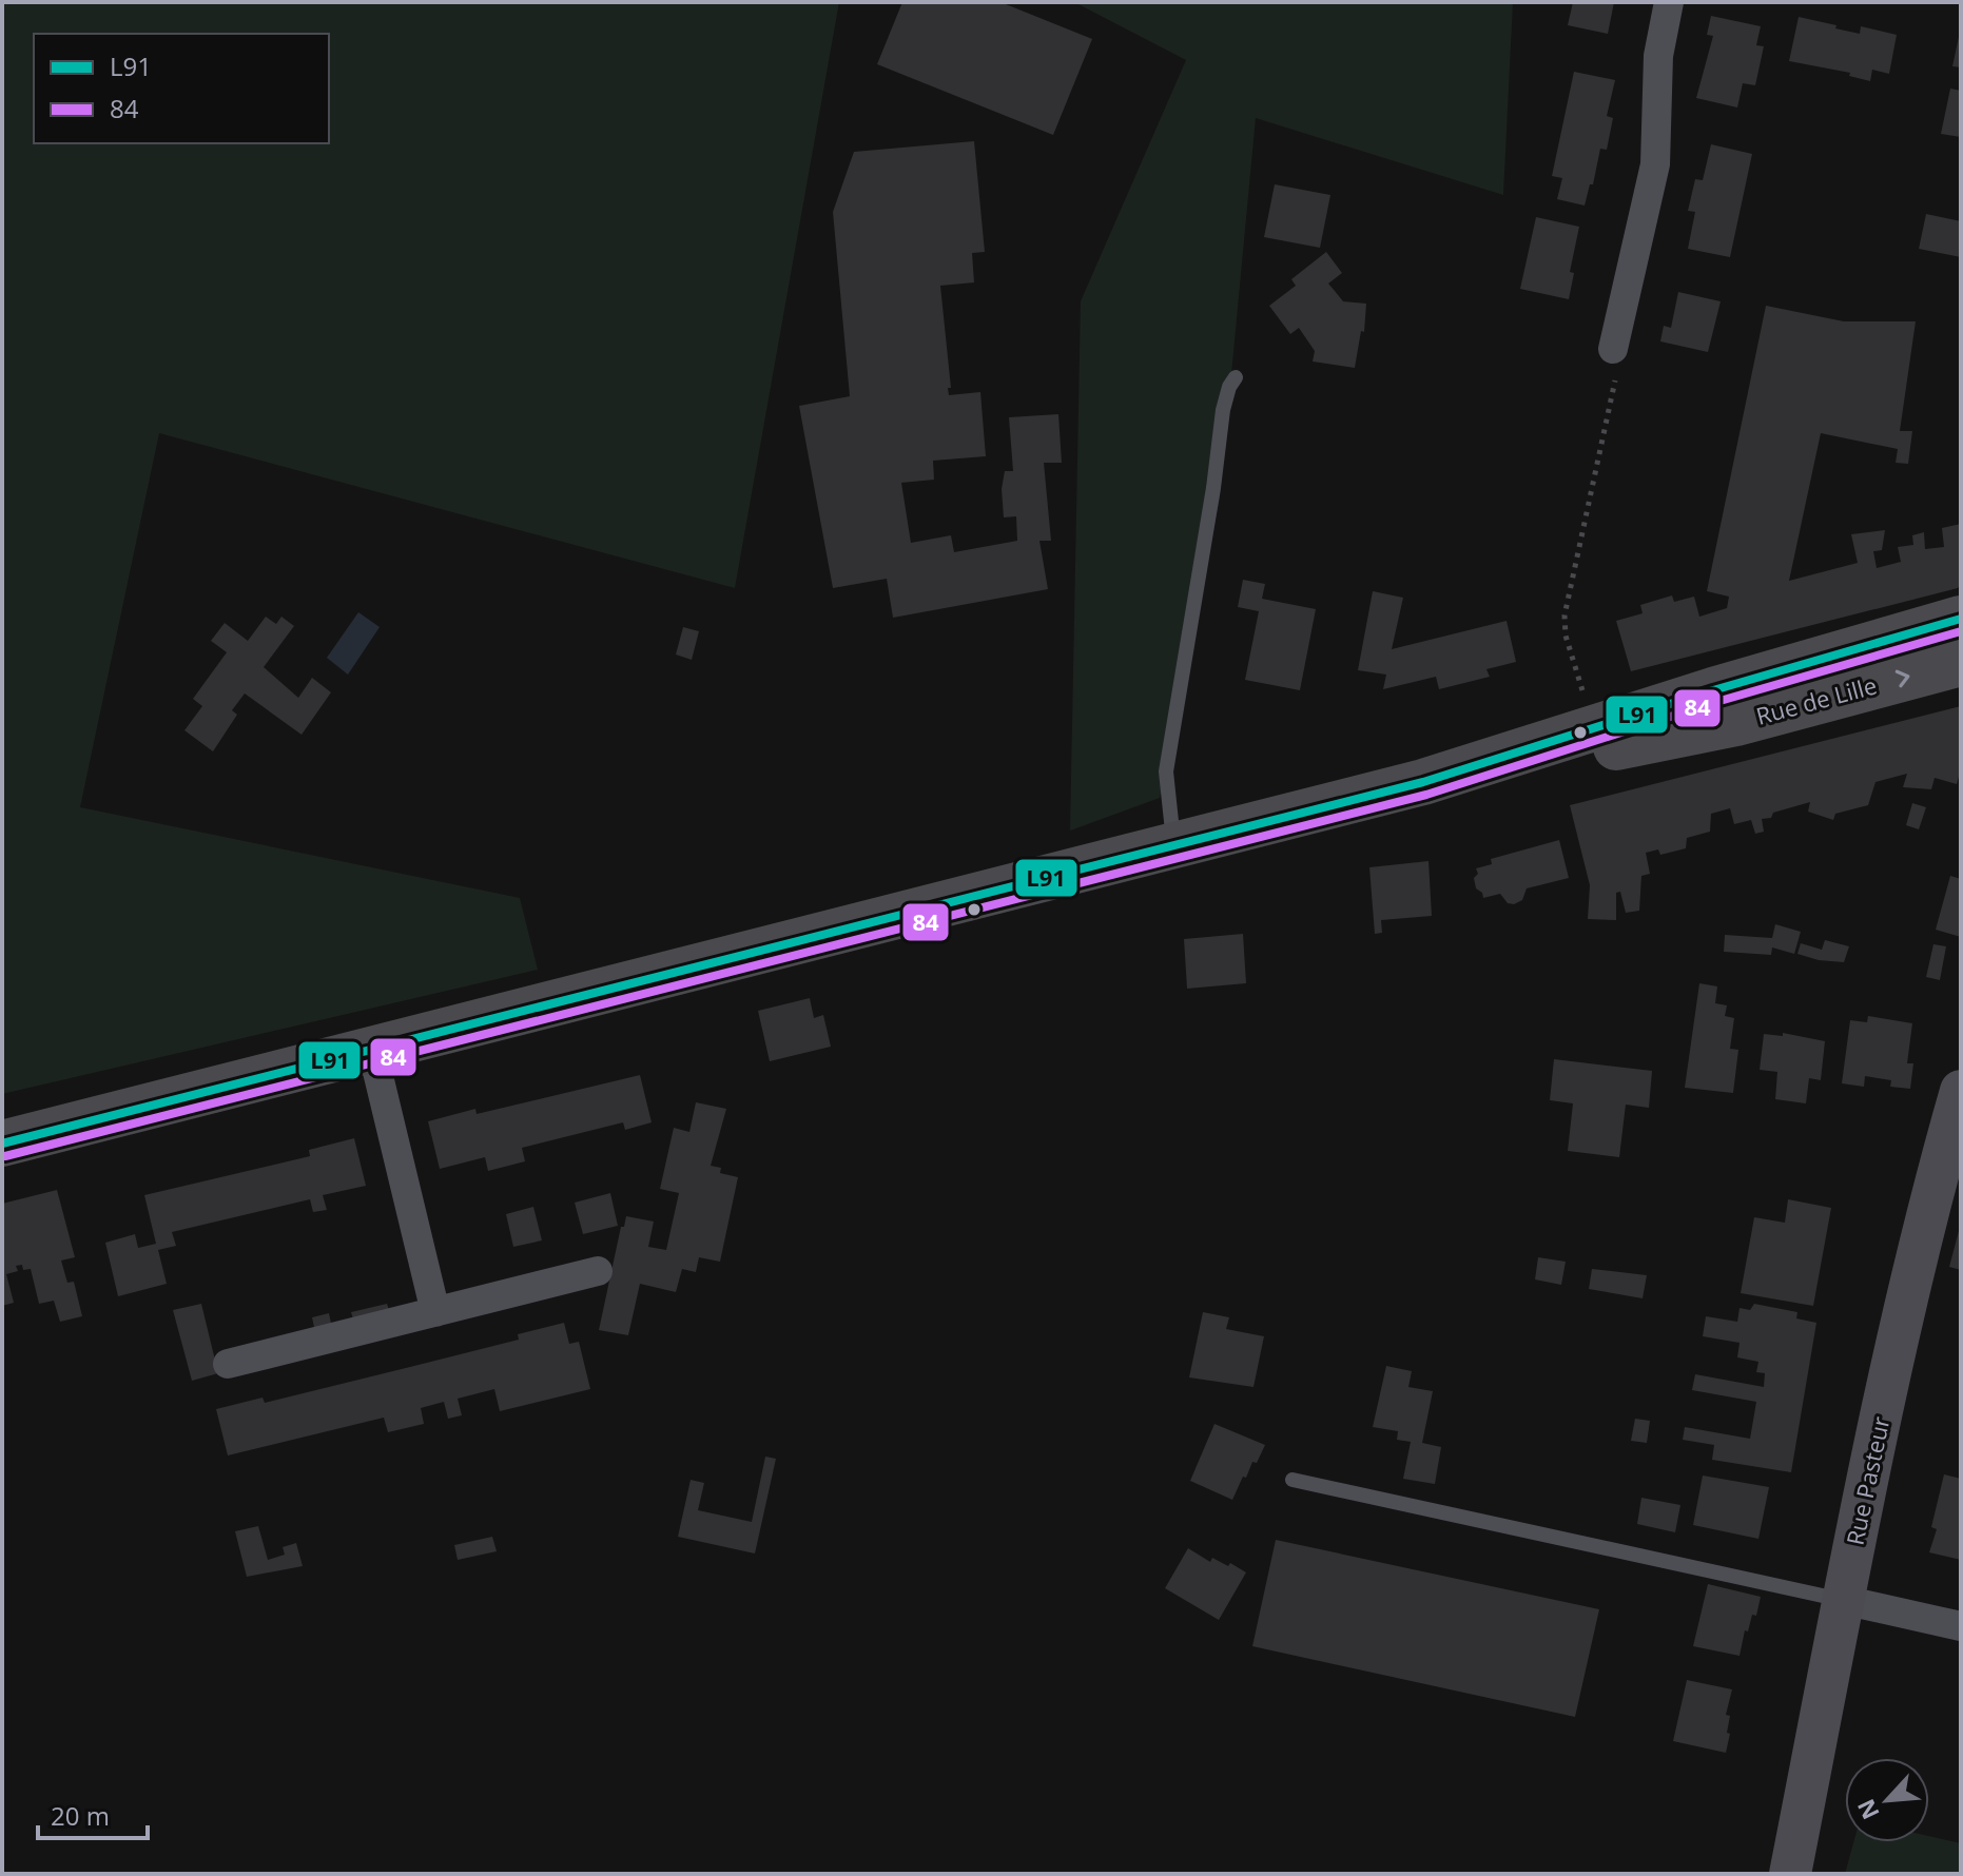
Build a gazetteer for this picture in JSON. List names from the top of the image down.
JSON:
{
  "streets": {
    "main road": ["Rue de Lille", "Rue Pasteur"]
  },
  "lines": ["transit line L91", "transit line 84"],
  "legend": ["L91", "84"],
  "scale_bar": "20 m",
  "north": "bottom left"
}
